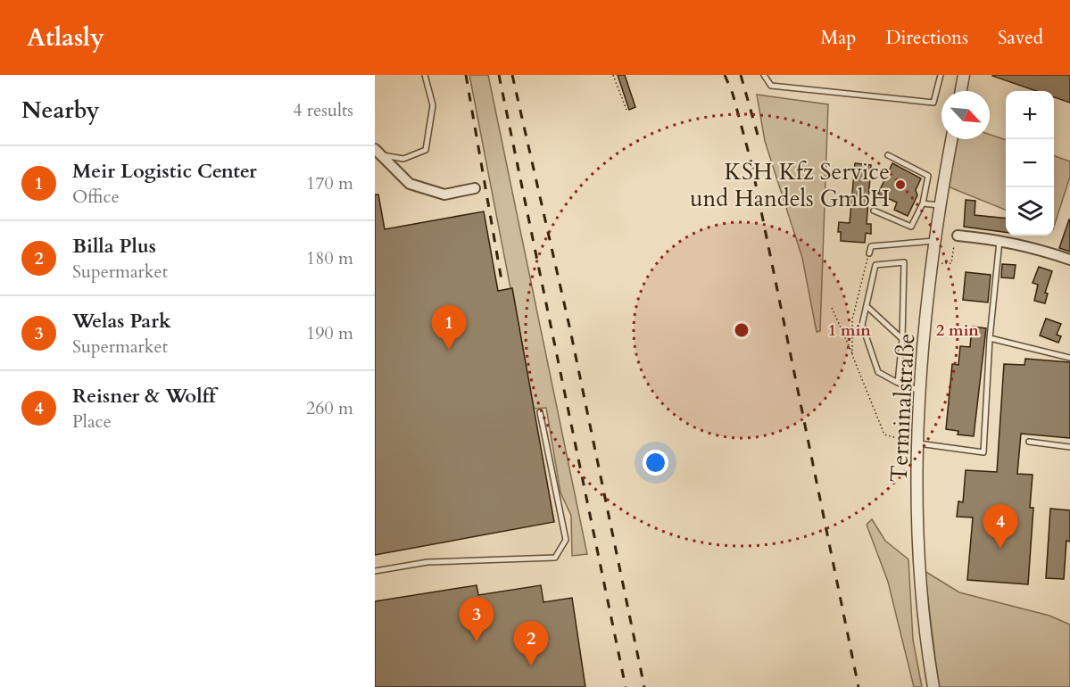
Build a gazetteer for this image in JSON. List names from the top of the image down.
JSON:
{
  "streets": {
    "street": ["Terminalstraße"]
  },
  "places": ["KSH Kfz Service und Handels GmbH"],
  "north": "bottom right",
  "page": {
    "header": "Atlasly",
    "nav": ["Map", "Directions", "Saved"],
    "heading": ["Nearby", "4 results"],
    "map_buttons": ["+", "−"],
    "list": [
      {
        "mark": "1",
        "name": "Meir Logistic Center",
        "note": "Office",
        "value": "170 m"
      },
      {
        "mark": "2",
        "name": "Billa Plus",
        "note": "Supermarket",
        "value": "180 m"
      },
      {
        "mark": "3",
        "name": "Welas Park",
        "note": "Supermarket",
        "value": "190 m"
      },
      {
        "mark": "4",
        "name": "Reisner & Wolff",
        "note": "Place",
        "value": "260 m"
      }
    ],
    "pins": [
      "1",
      "4",
      "3",
      "2"
    ]
  },
  "rings": ["1 min", "2 min"]
}
